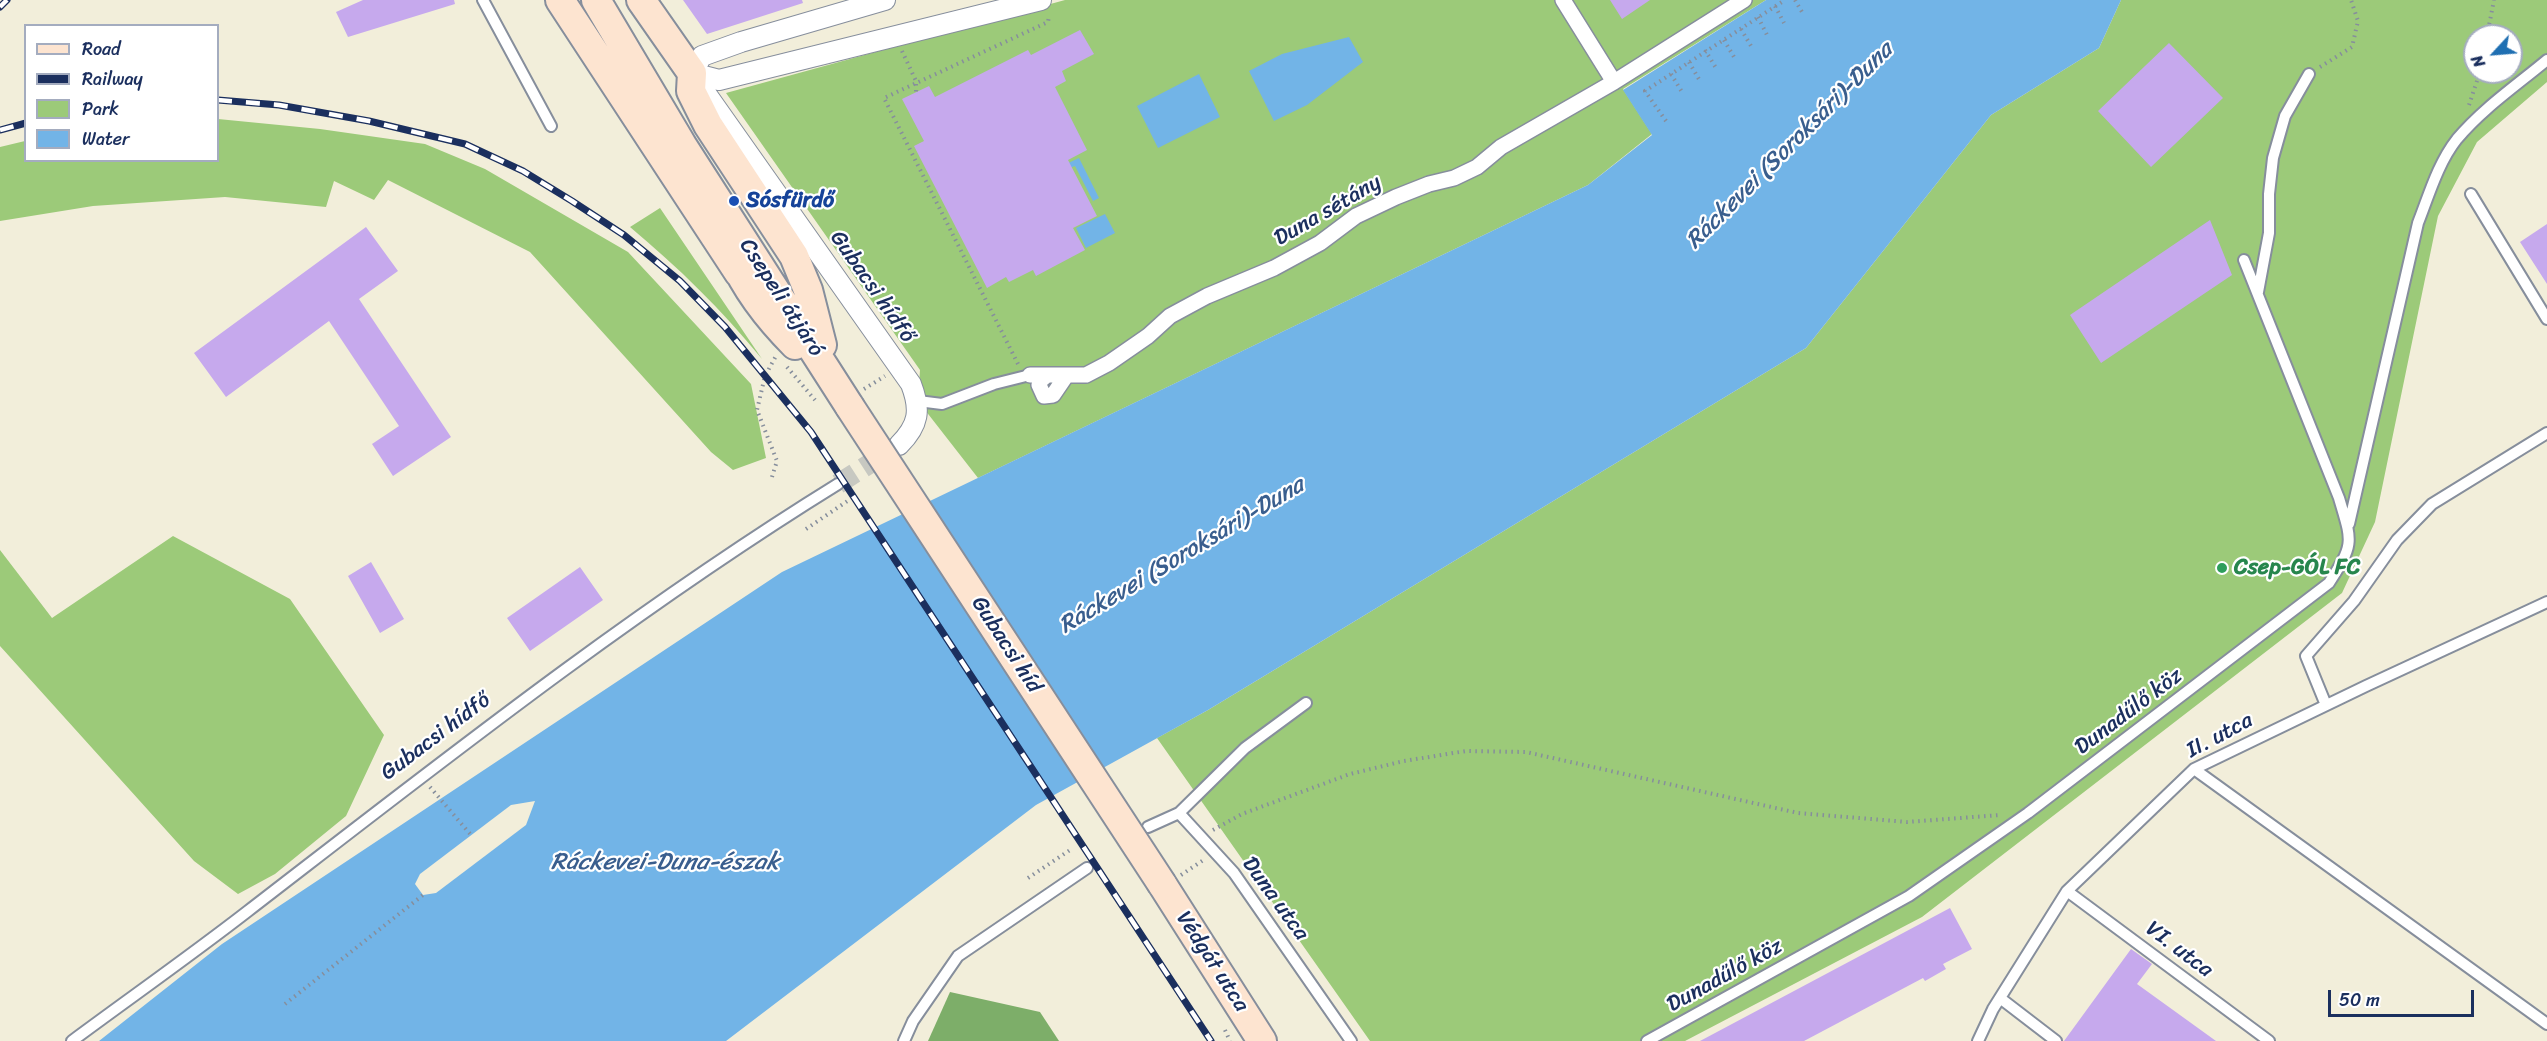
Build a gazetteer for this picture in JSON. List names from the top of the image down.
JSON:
{
  "streets": {
    "main road": ["Csepeli átjáró", "Gubacsi híd", "Védgát utca"],
    "street": ["Duna sétány", "Gubacsi hídfő"],
    "lane": [
      "Dunadűlő köz",
      "II. utca",
      "Duna utca",
      "VI. utca"
    ]
  },
  "crossings": [
    ["Csepeli átjáró", "Gubacsi híd"],
    ["Gubacsi híd", "Védgát utca"],
    ["II. utca", "VI. utca"]
  ],
  "water": ["Ráckevei (Soroksári)-Duna", "Ráckevei-Duna-észak"],
  "places": ["Sósfürdő", "Csep-GÓL FC"],
  "legend": [
    "Road",
    "Railway",
    "Park",
    "Water"
  ],
  "scale_bar": "50 m",
  "north": "bottom left"
}
